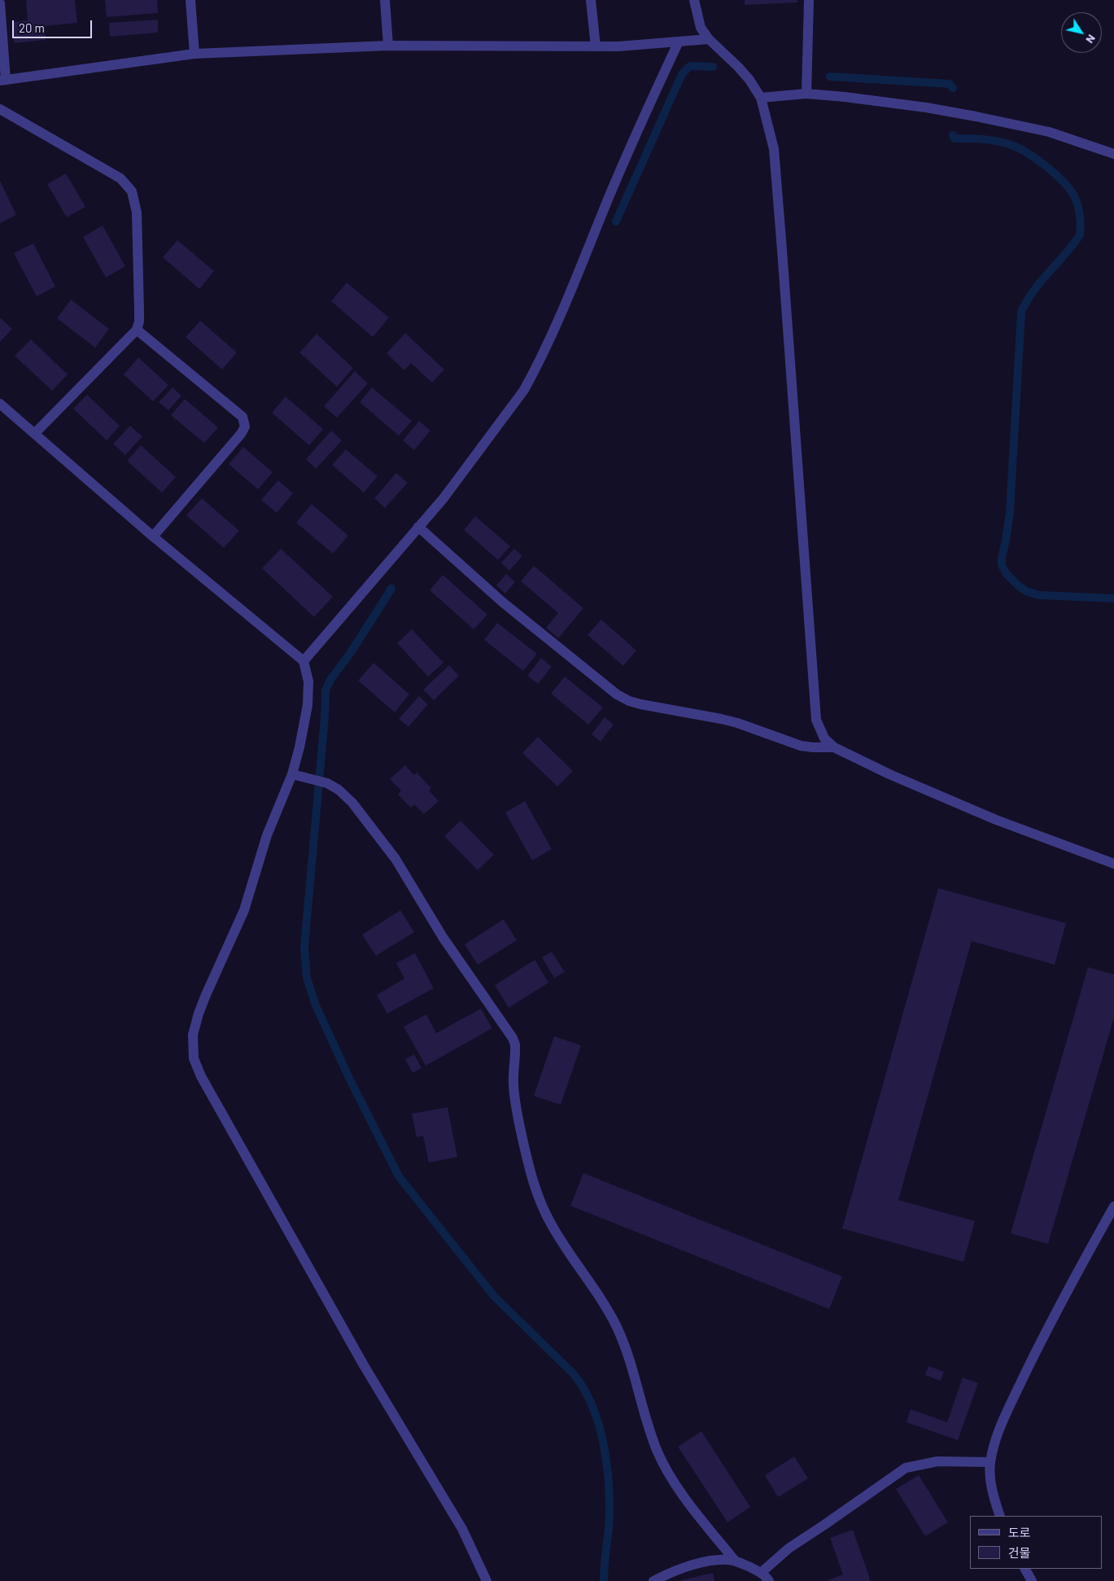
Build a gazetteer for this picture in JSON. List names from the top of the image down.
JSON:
{
  "legend": ["도로", "건물"],
  "scale_bar": "20 m",
  "north": "bottom right"
}
